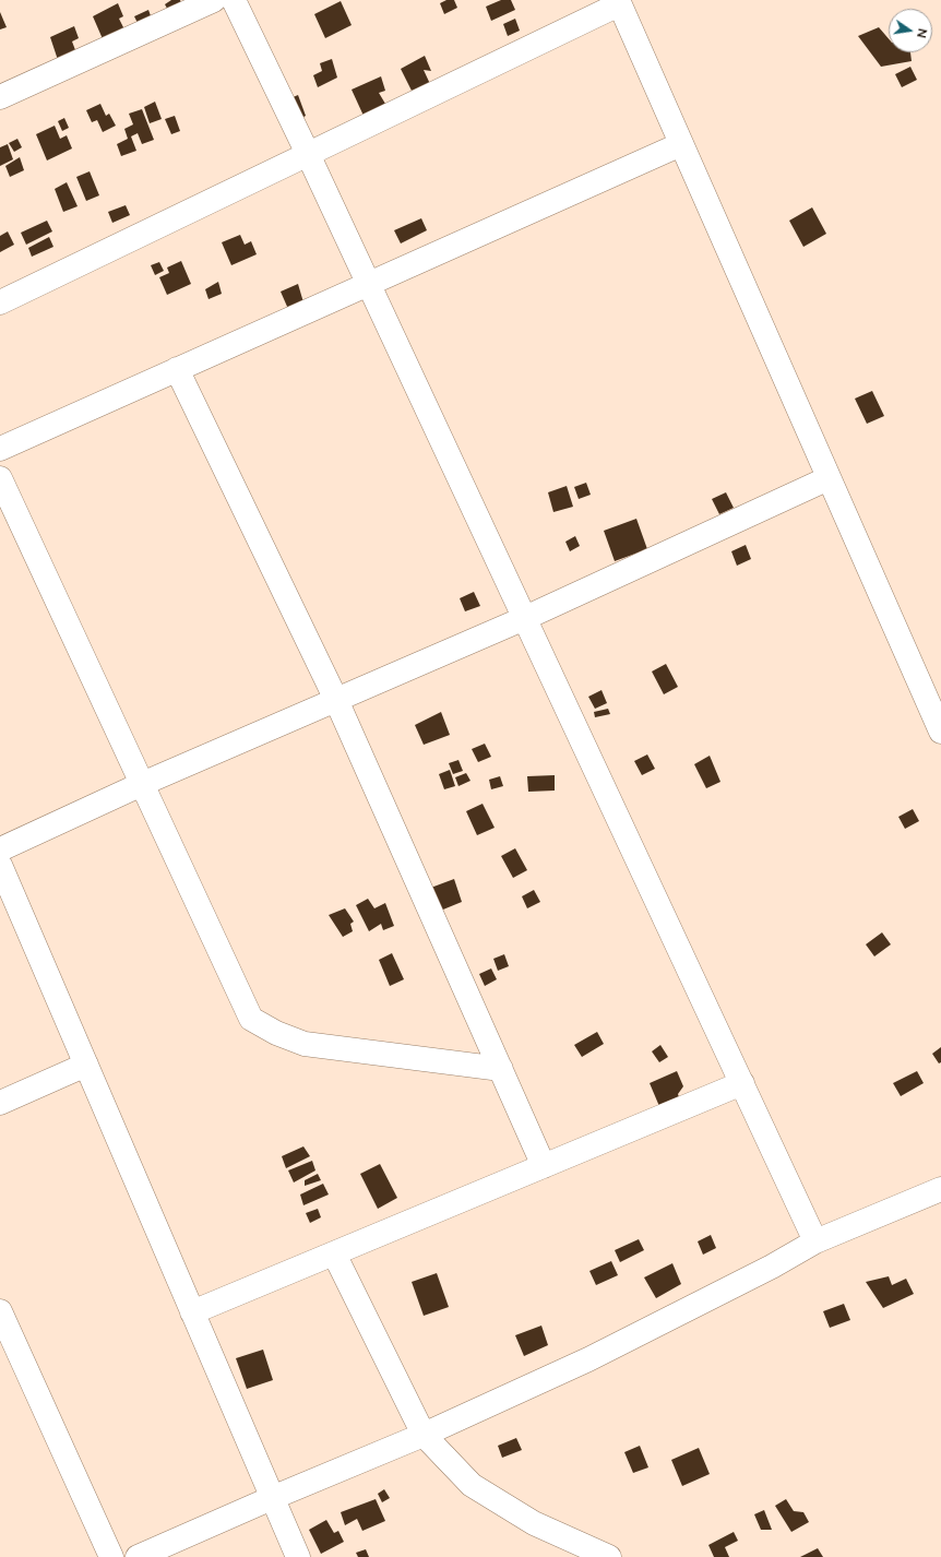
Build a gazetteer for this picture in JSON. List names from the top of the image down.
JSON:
{
  "north": "right"
}
